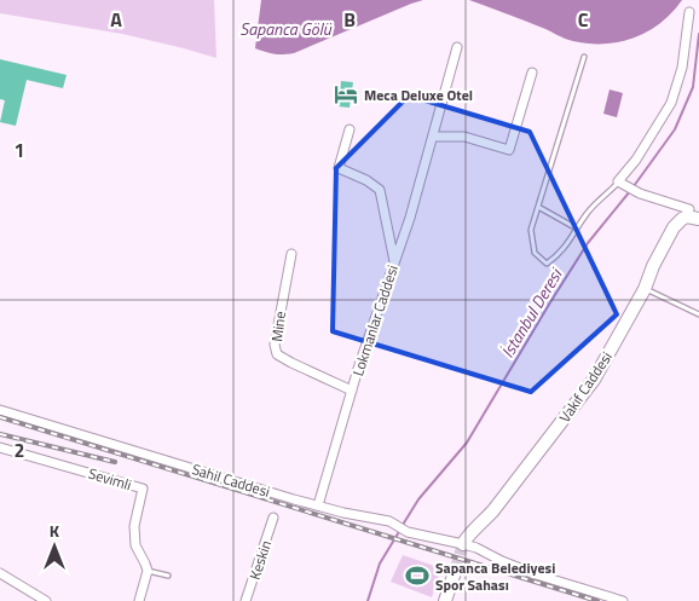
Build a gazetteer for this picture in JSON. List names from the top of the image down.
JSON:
{
  "streets": {
    "street": [
      "Lokmanlar Caddesi",
      "Mine",
      "Vakıf Caddesi",
      "Sevimli",
      "Sahil Caddesi",
      "Keskin"
    ]
  },
  "crossings": [
    ["Lokmanlar Caddesi", "Mine"],
    ["Lokmanlar Caddesi", "Sahil Caddesi"],
    ["Vakıf Caddesi", "Sahil Caddesi"]
  ],
  "water": ["Sapanca Gölü", "İstanbul Deresi"],
  "places": {
    "hotel": ["Meca Deluxe Otel"],
    "sports": ["Sapanca Belediyesi Spor Sahası"]
  },
  "north": "top",
  "grid": {
    "columns": ["A", "B", "C"],
    "rows": ["1", "2"]
  }
}
